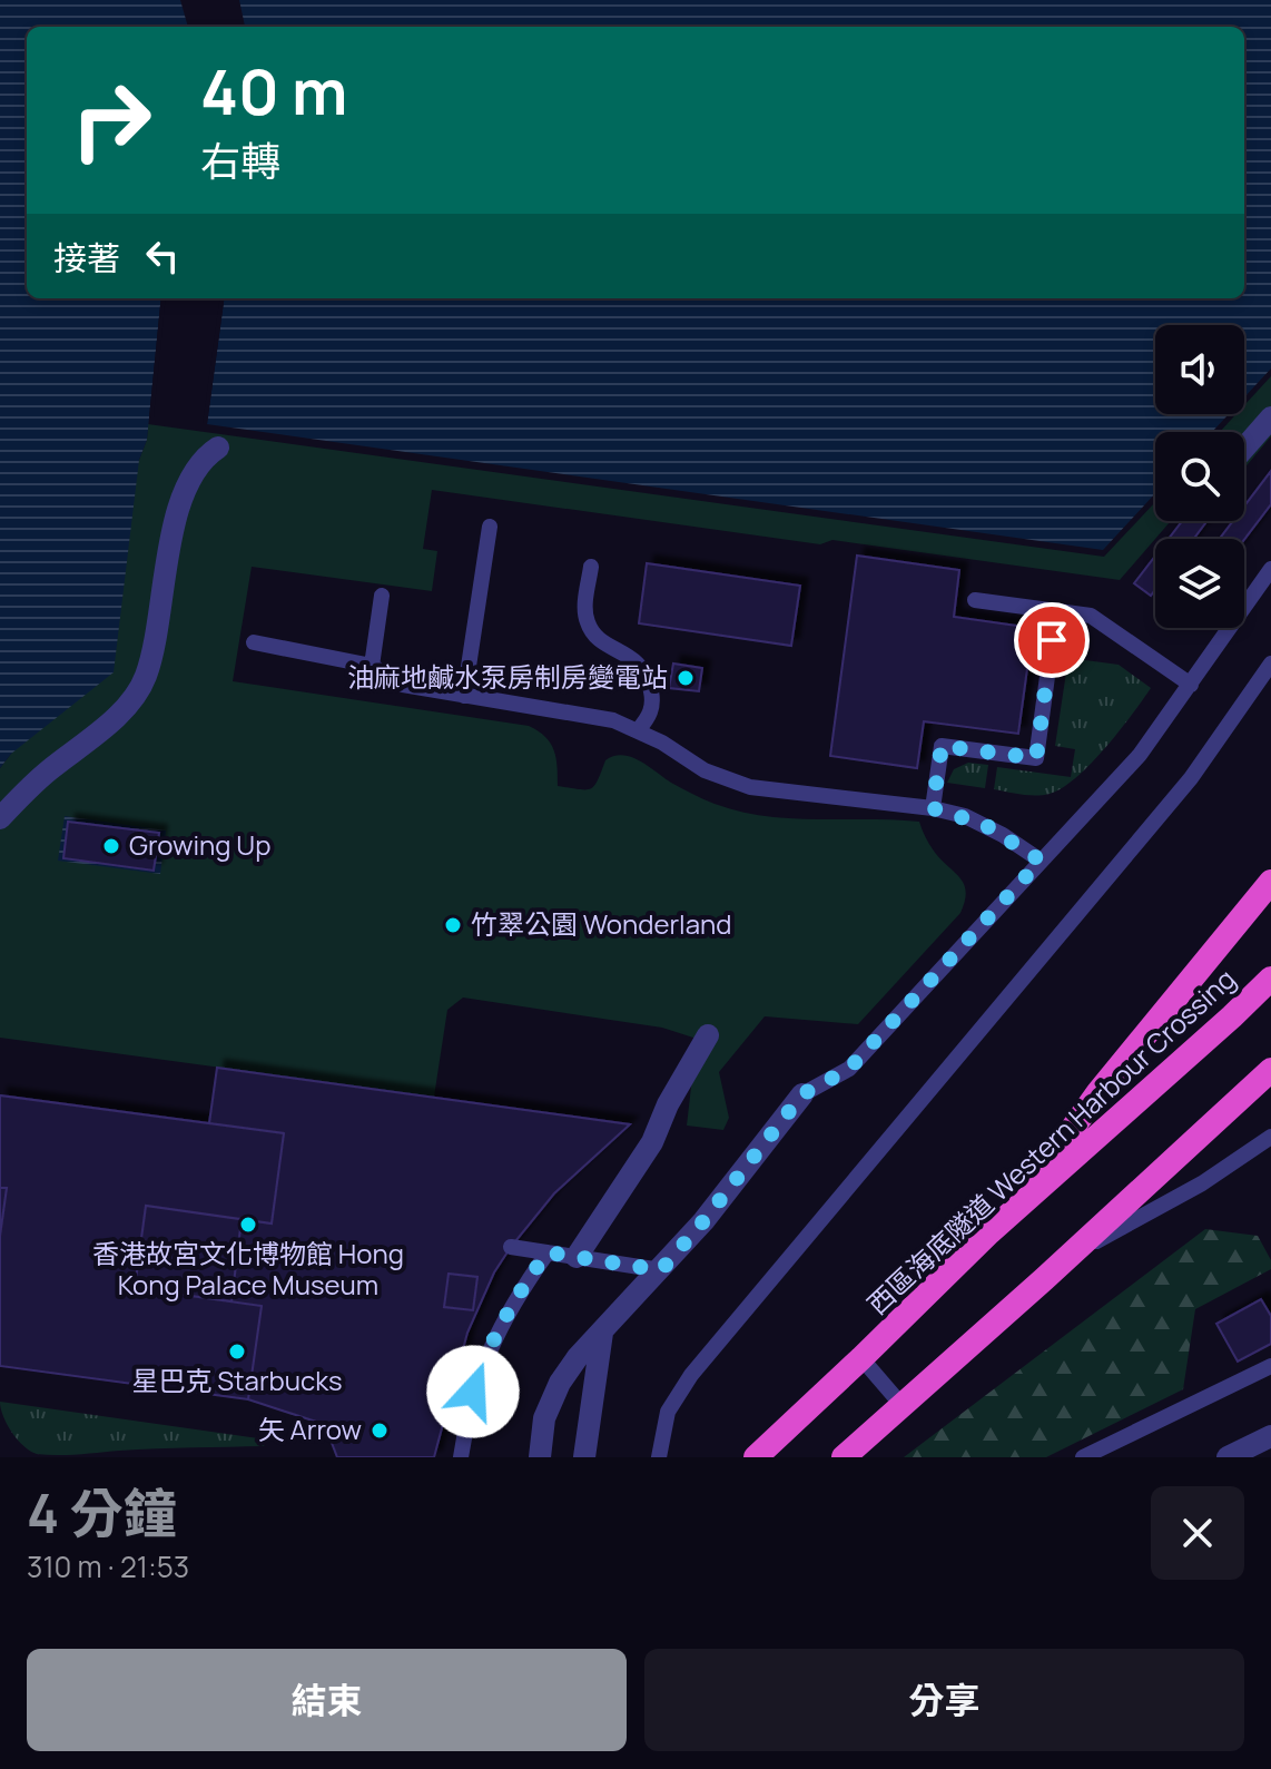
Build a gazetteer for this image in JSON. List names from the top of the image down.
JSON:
{
  "streets": {
    "highway": ["西區海底隧道 Western Harbour Crossing"]
  },
  "places": [
    "油麻地鹹水泵房制房變電站",
    "Growing Up",
    "竹翠公園 Wonderland",
    "香港故宮文化博物館 Hong Kong Palace Museum",
    "星巴克 Starbucks",
    "矢 Arrow"
  ],
  "page": {
    "turn": ["40 m", "右轉"],
    "then": "接著",
    "heading": ["4 分鐘", "310 m · 21:53"],
    "buttons": ["結束", "分享"]
  }
}
